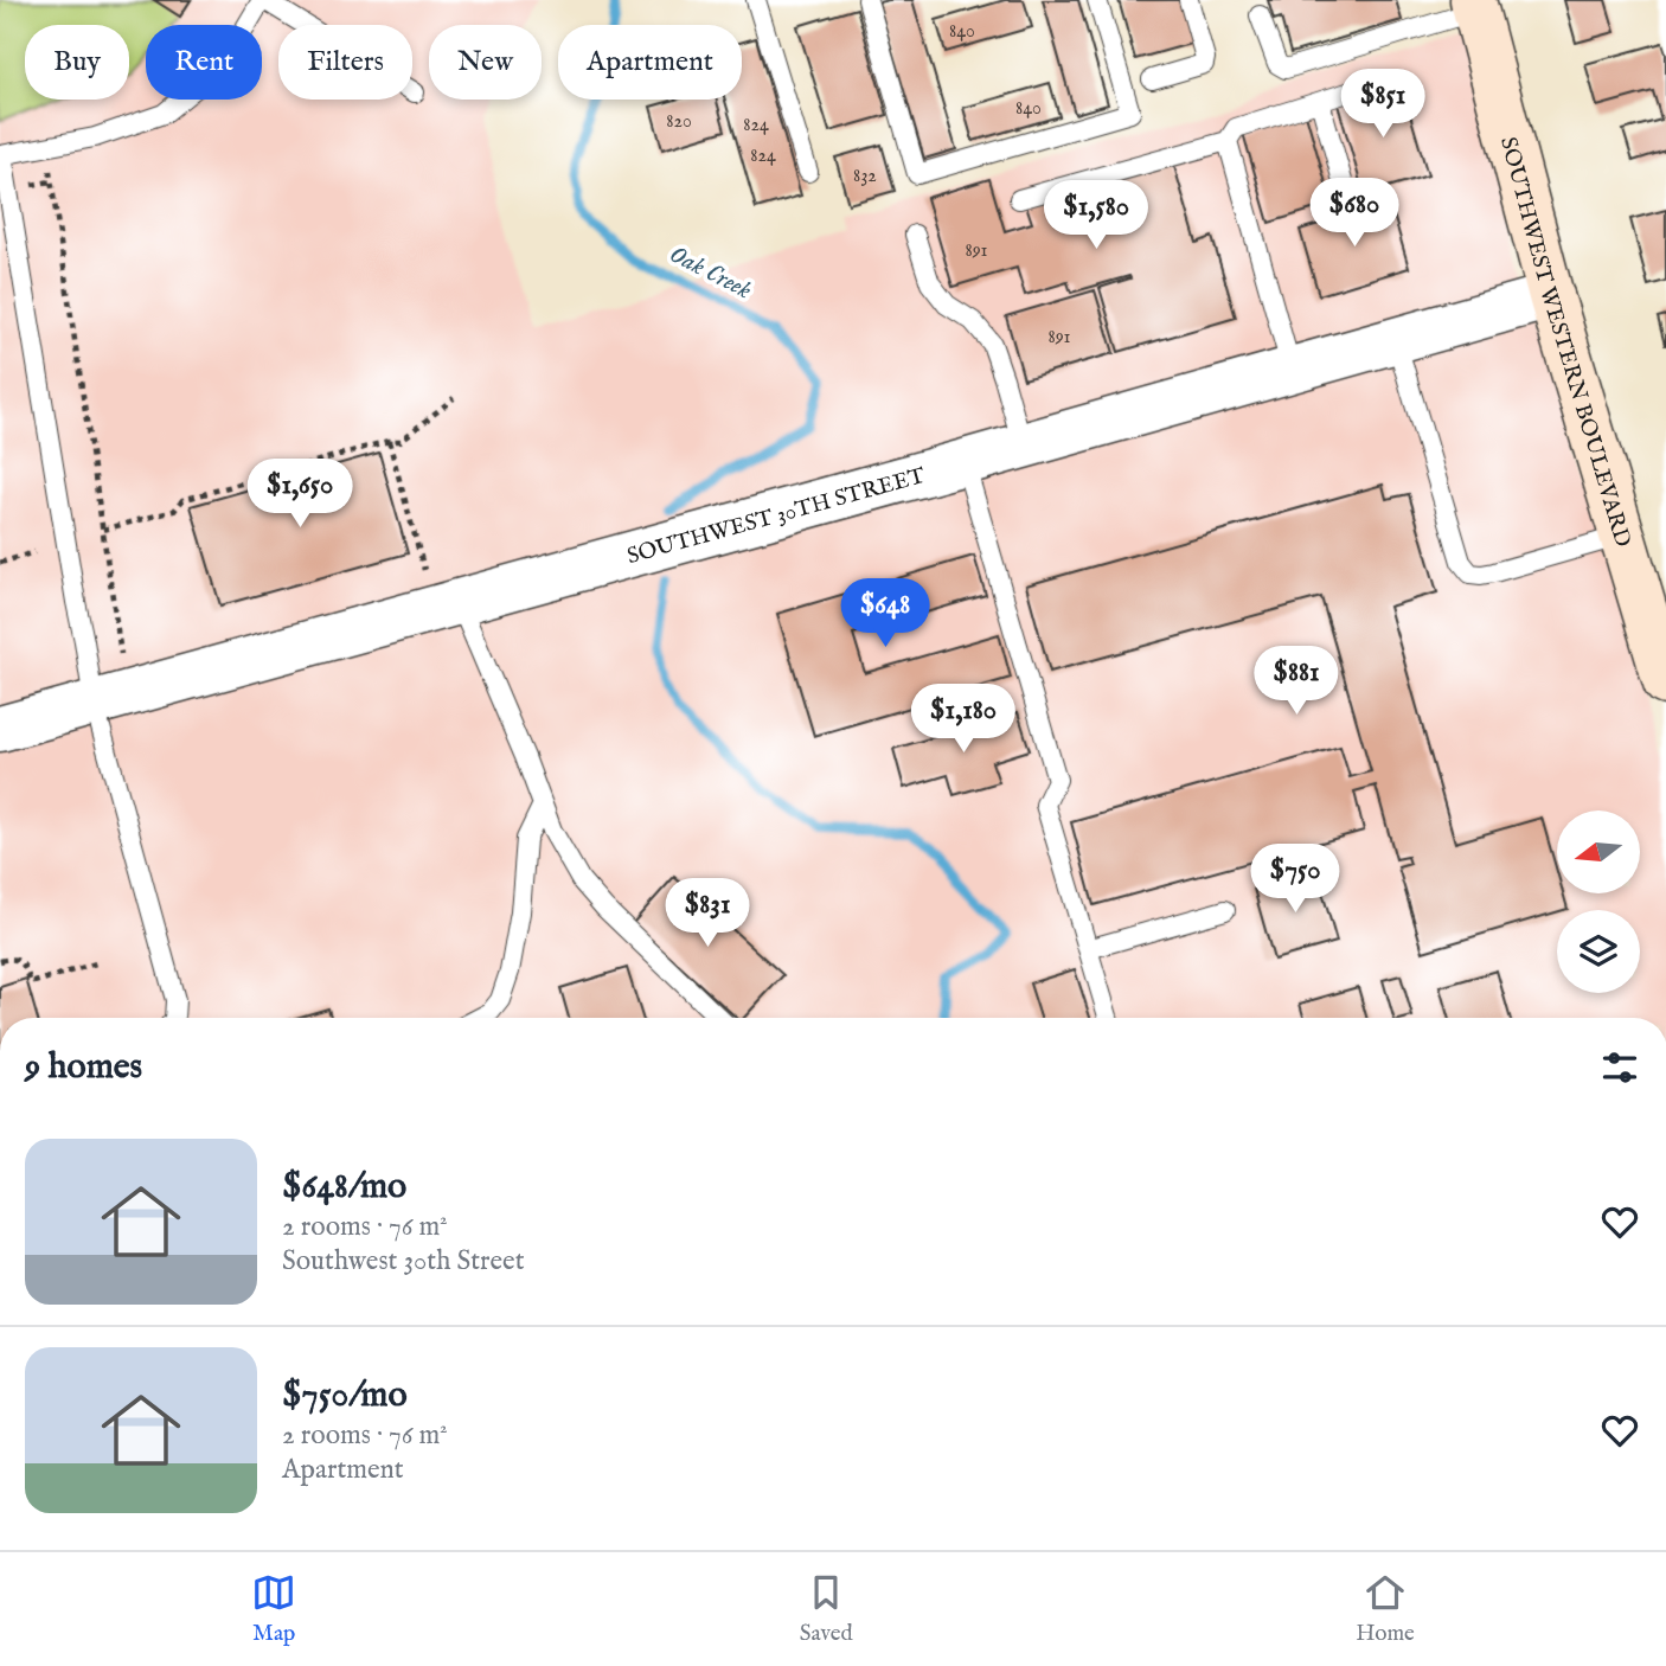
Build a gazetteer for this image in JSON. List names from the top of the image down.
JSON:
{
  "streets": {
    "main road": ["SOUTHWEST WESTERN BOULEVARD"],
    "street": ["SOUTHWEST 30TH STREET"]
  },
  "crossings": [
    ["SOUTHWEST WESTERN BOULEVARD", "SOUTHWEST 30TH STREET"]
  ],
  "water": ["Oak Creek"],
  "house_numbers": [
    "840",
    "840",
    "820",
    "824",
    "824",
    "832",
    "891",
    "891"
  ],
  "north": "left",
  "page": {
    "chip": [
      "Buy",
      "Rent",
      "Filters",
      "New",
      "Apartment"
    ],
    "price": [
      "$851",
      "$680",
      "$1,580",
      "$1,650",
      "$648",
      "$881",
      "$1,180",
      "$750",
      "$831"
    ],
    "heading": "9 homes",
    "list": [
      {
        "name": "$648/mo",
        "note": "2 rooms · 76 m² · Southwest 30th Street"
      },
      {
        "name": "$750/mo",
        "note": "2 rooms · 76 m² · Apartment"
      }
    ],
    "tabs": ["Map", "Saved", "Home"]
  }
}
